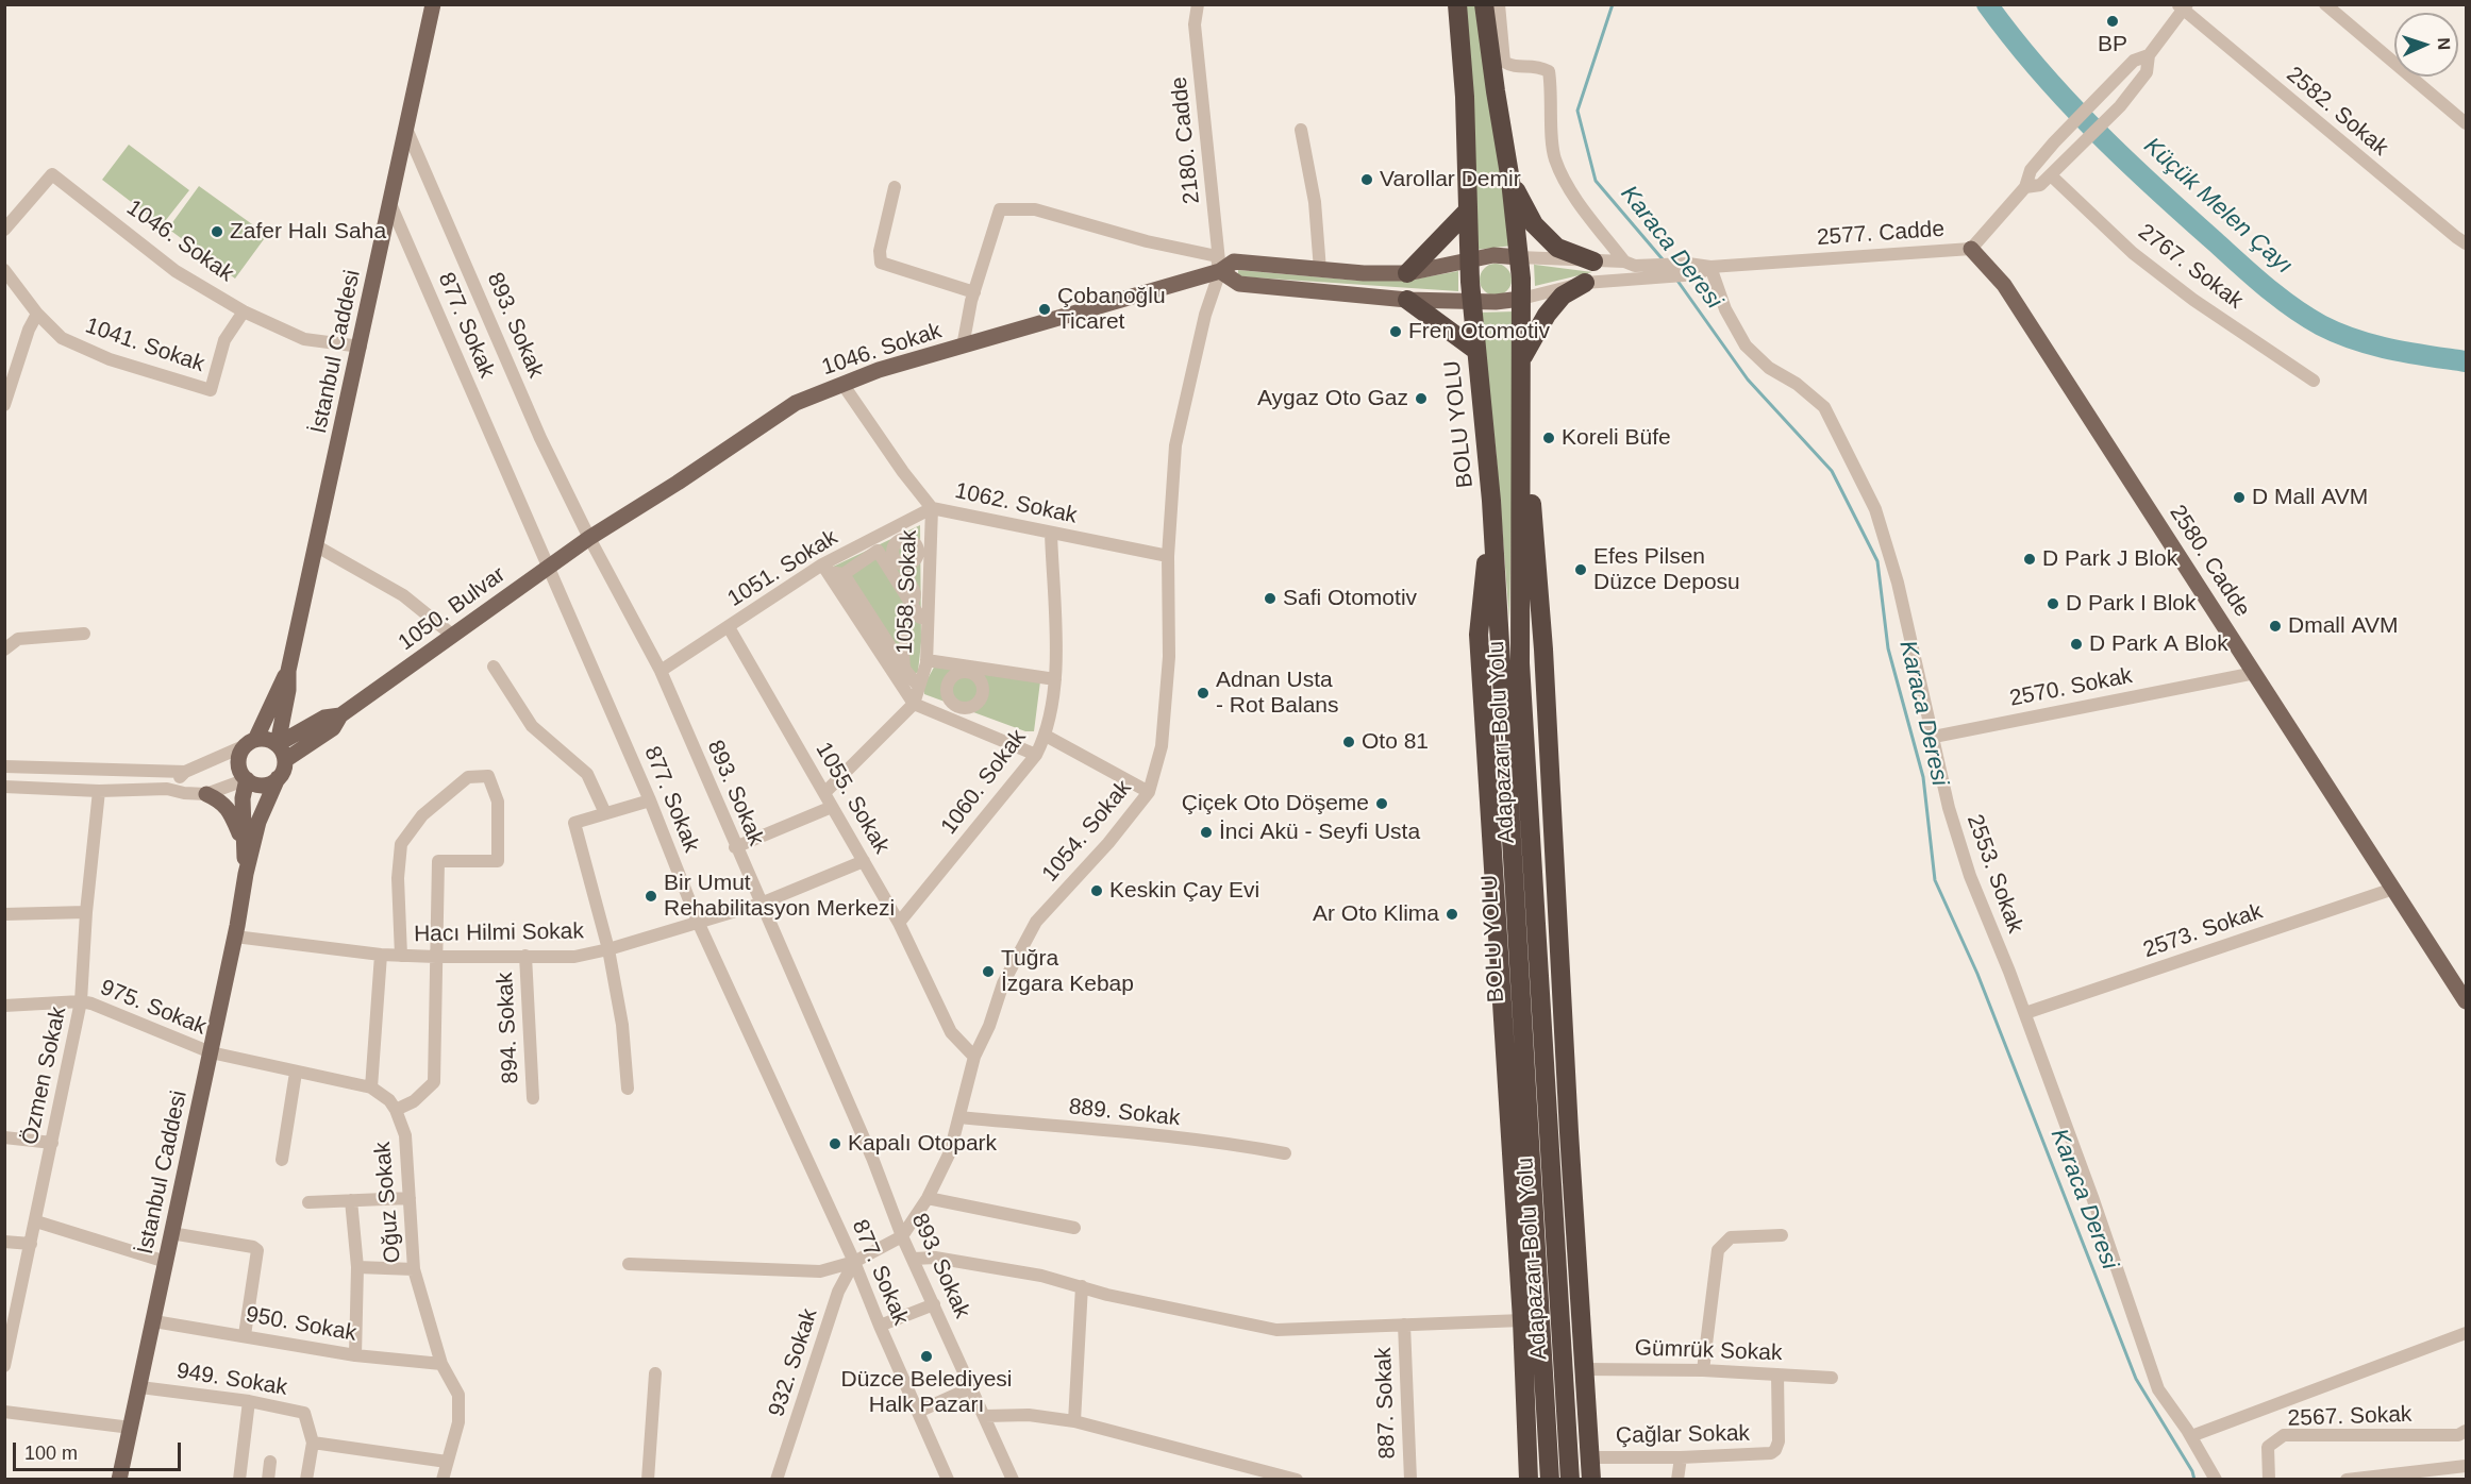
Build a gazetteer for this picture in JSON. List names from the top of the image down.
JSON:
{
  "streets": {
    "highway": ["BOLU YOLU", "Adapazarı-Bolu Yolu"],
    "main road": [
      "1046. Sokak",
      "İstanbul Caddesi",
      "2580. Cadde",
      "1050. Bulvar"
    ],
    "street": [
      "2582. Sokak",
      "2180. Cadde",
      "2577. Cadde",
      "2767. Sokak",
      "877. Sokak",
      "893. Sokak",
      "1041. Sokak",
      "1062. Sokak",
      "1051. Sokak",
      "1058. Sokak",
      "2570. Sokak",
      "1060. Sokak",
      "1055. Sokak",
      "1054. Sokak",
      "2553. Sokak",
      "2573. Sokak",
      "Hacı Hilmi Sokak",
      "975. Sokak",
      "894. Sokak",
      "Özmen Sokak",
      "889. Sokak",
      "Oğuz Sokak",
      "950. Sokak",
      "Gümrük Sokak",
      "932. Sokak",
      "949. Sokak",
      "887. Sokak",
      "2567. Sokak",
      "Çağlar Sokak"
    ]
  },
  "crossings": [
    ["2180. Cadde", "1046. Sokak"],
    ["2180. Cadde", "1054. Sokak"],
    ["2577. Cadde", "2580. Cadde"],
    ["2577. Cadde", "2553. Sokak"],
    ["1046. Sokak", "893. Sokak"],
    ["1046. Sokak", "1041. Sokak"],
    ["1046. Sokak", "İstanbul Caddesi"],
    ["1046. Sokak", "BOLU YOLU"],
    ["1046. Sokak", "1062. Sokak"],
    ["1046. Sokak", "1050. Bulvar"],
    ["1046. Sokak", "Adapazarı-Bolu Yolu"],
    ["1046. Sokak", "1054. Sokak"],
    ["877. Sokak", "İstanbul Caddesi"],
    ["877. Sokak", "1050. Bulvar"],
    ["877. Sokak", "Hacı Hilmi Sokak"],
    ["877. Sokak", "932. Sokak"],
    ["893. Sokak", "İstanbul Caddesi"],
    ["893. Sokak", "1051. Sokak"],
    ["893. Sokak", "1050. Bulvar"],
    ["893. Sokak", "1054. Sokak"],
    ["893. Sokak", "Hacı Hilmi Sokak"],
    ["İstanbul Caddesi", "Hacı Hilmi Sokak"],
    ["İstanbul Caddesi", "975. Sokak"],
    ["İstanbul Caddesi", "950. Sokak"],
    ["İstanbul Caddesi", "949. Sokak"],
    ["1062. Sokak", "1051. Sokak"],
    ["1062. Sokak", "1058. Sokak"],
    ["1062. Sokak", "1060. Sokak"],
    ["1062. Sokak", "1054. Sokak"],
    ["2580. Cadde", "2570. Sokak"],
    ["2580. Cadde", "2573. Sokak"],
    ["1051. Sokak", "1058. Sokak"],
    ["1051. Sokak", "1055. Sokak"],
    ["1058. Sokak", "1055. Sokak"],
    ["2570. Sokak", "2553. Sokak"],
    ["1060. Sokak", "1055. Sokak"],
    ["1055. Sokak", "1054. Sokak"],
    ["1055. Sokak", "Hacı Hilmi Sokak"],
    ["1054. Sokak", "889. Sokak"],
    ["2553. Sokak", "2573. Sokak"],
    ["Hacı Hilmi Sokak", "894. Sokak"],
    ["975. Sokak", "Özmen Sokak"],
    ["Oğuz Sokak", "950. Sokak"],
    ["Gümrük Sokak", "Çağlar Sokak"]
  ],
  "water": ["Küçük Melen Çayı", "Karaca Deresi"],
  "places": [
    "BP",
    "Varollar Demir",
    "Zafer Halı Saha",
    "Çobanoğlu Ticaret",
    "Fren Otomotiv",
    "Aygaz Oto Gaz",
    "Koreli Büfe",
    "D Mall AVM",
    "D Park J Blok",
    "Efes Pilsen Düzce Deposu",
    "Safi Otomotiv",
    "D Park I Blok",
    "Dmall AVM",
    "D Park A Blok",
    "Adnan Usta - Rot Balans",
    "Oto 81",
    "Çiçek Oto Döşeme",
    "İnci Akü - Seyfi Usta",
    "Keskin Çay Evi",
    "Bir Umut Rehabilitasyon Merkezi",
    "Ar Oto Klima",
    "Tuğra İzgara Kebap",
    "Kapalı Otopark",
    "Düzce Belediyesi Halk Pazarı"
  ],
  "scale_bar": "100 m",
  "north": "right"
}
